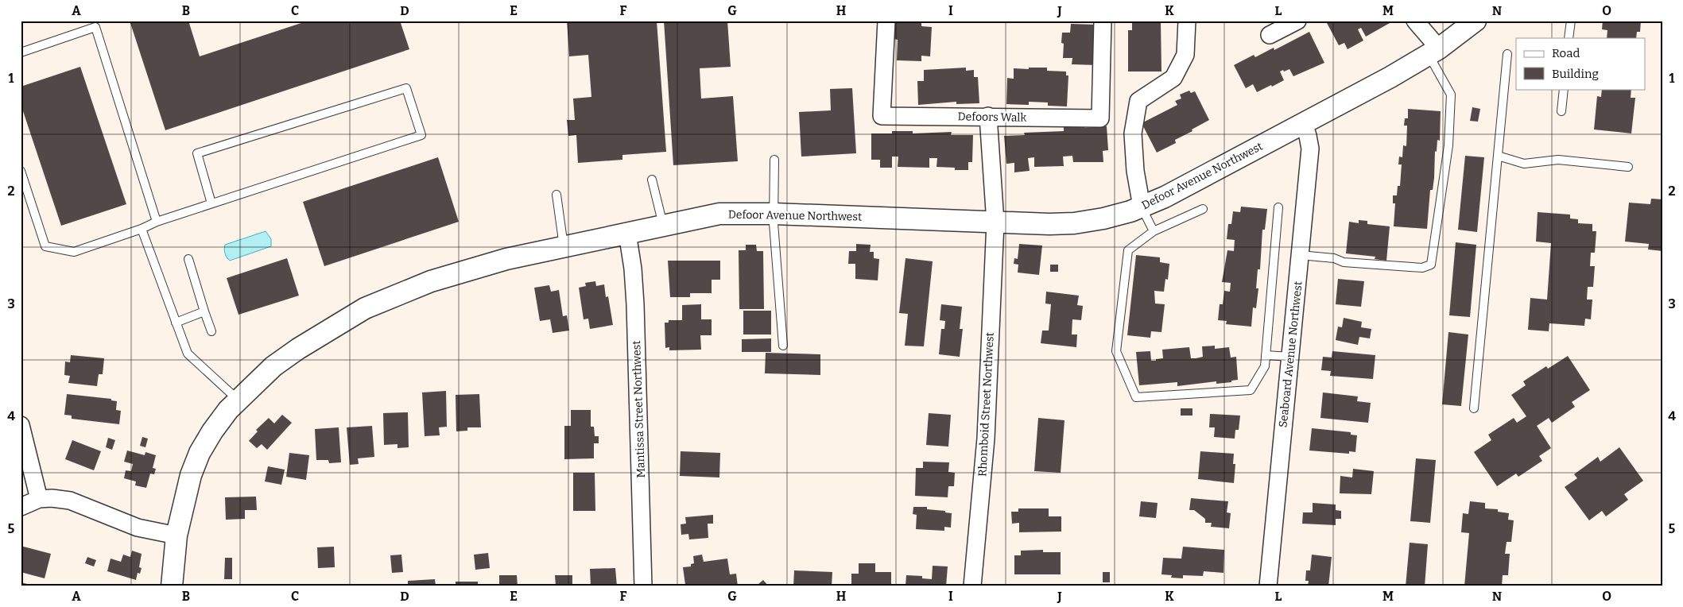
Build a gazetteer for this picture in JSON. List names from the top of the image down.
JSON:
{
  "streets": {
    "street": [
      "Defoors Walk",
      "Defoor Avenue Northwest",
      "Seaboard Avenue Northwest",
      "Rhomboid Street Northwest",
      "Mantissa Street Northwest"
    ]
  },
  "crossings": [
    ["Defoors Walk", "Rhomboid Street Northwest"],
    ["Defoor Avenue Northwest", "Seaboard Avenue Northwest"],
    ["Defoor Avenue Northwest", "Rhomboid Street Northwest"],
    ["Defoor Avenue Northwest", "Mantissa Street Northwest"]
  ],
  "legend": ["Road", "Building"],
  "grid": {
    "columns": [
      "A",
      "B",
      "C",
      "D",
      "E",
      "F",
      "G",
      "H",
      "I",
      "J",
      "K",
      "L",
      "M",
      "N",
      "O"
    ],
    "rows": [
      "1",
      "2",
      "3",
      "4",
      "5"
    ]
  }
}
